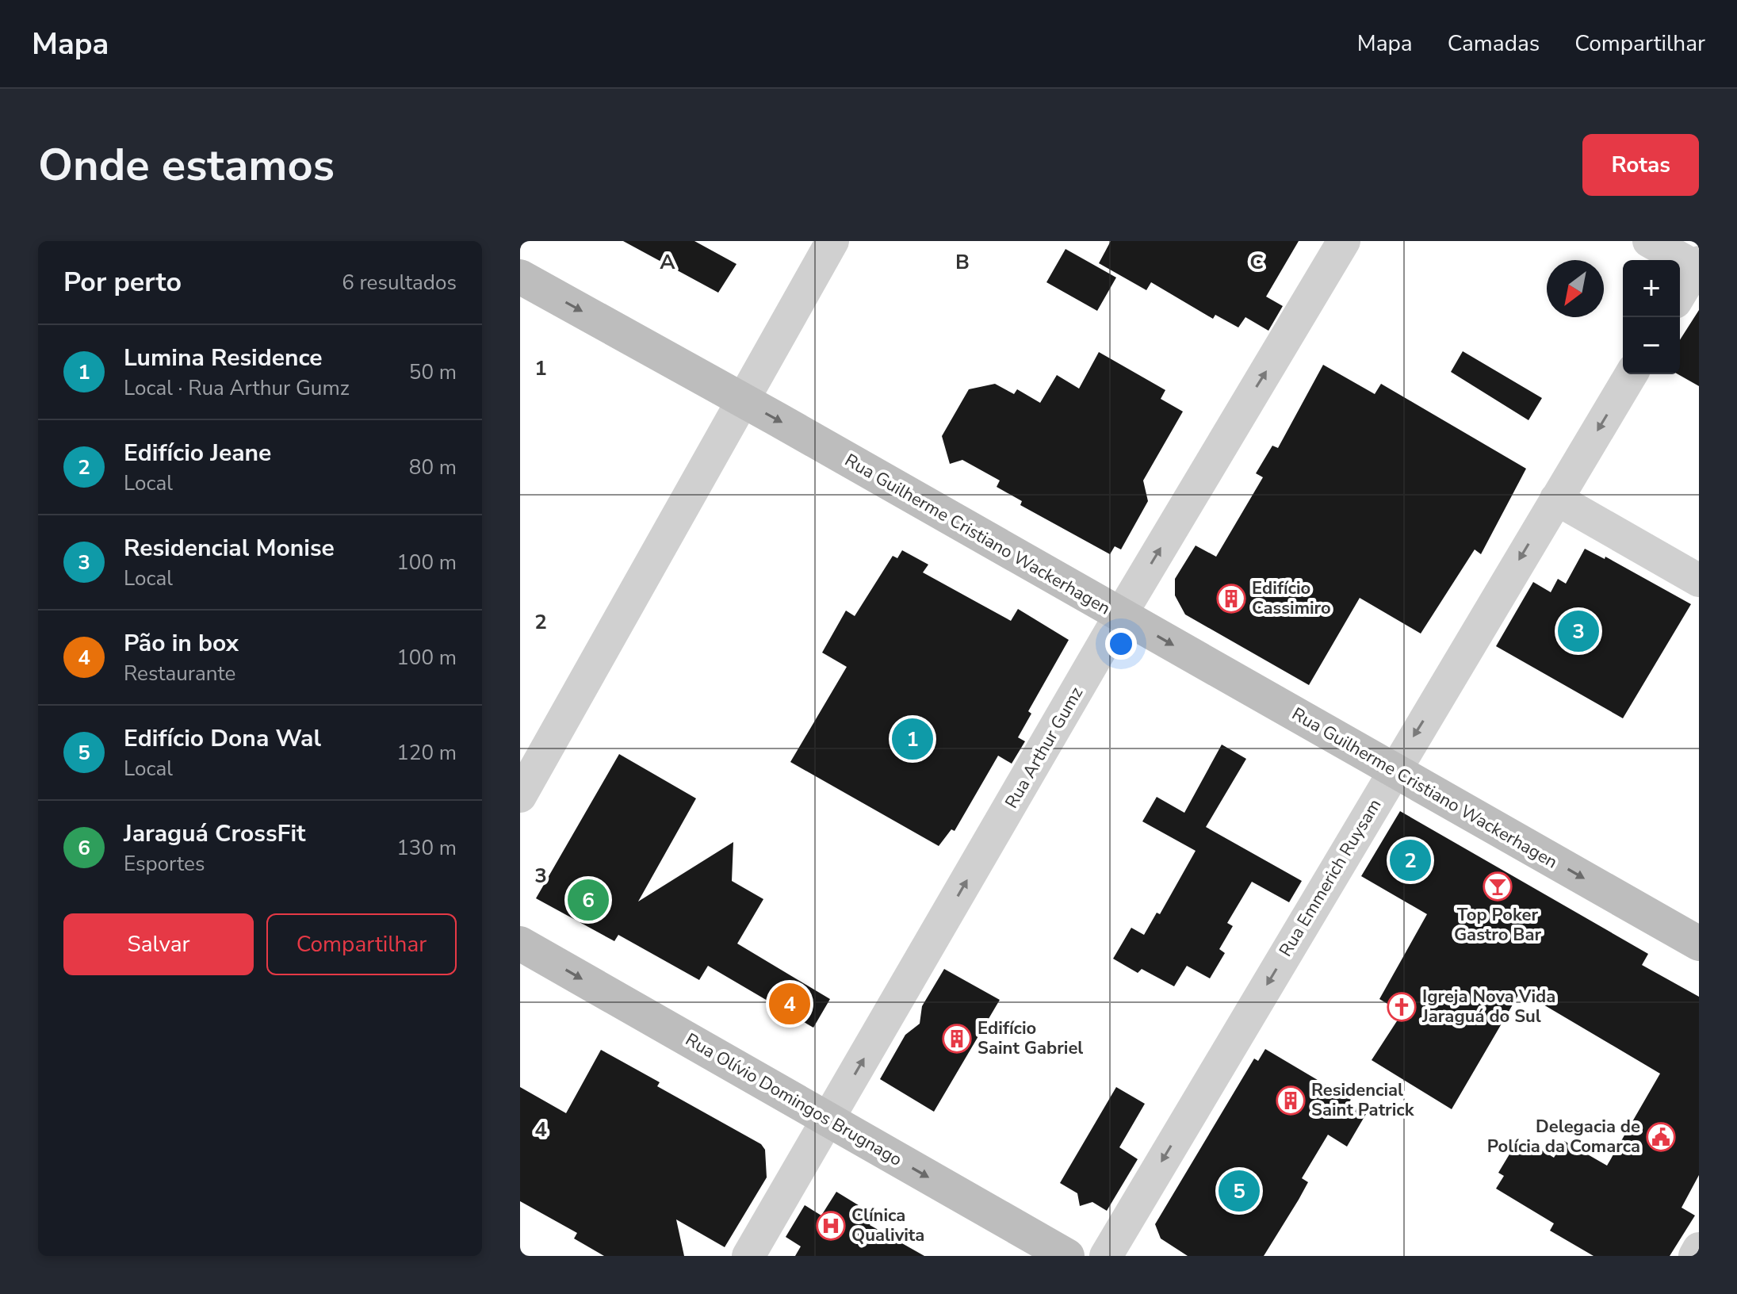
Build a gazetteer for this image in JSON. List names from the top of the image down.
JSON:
{
  "streets": {
    "street": [
      "Rua Guilherme Cristiano Wackerhagen",
      "Rua Arthur Gumz",
      "Rua Emmerich Ruysam",
      "Rua Olívio Domingos Brugnago"
    ]
  },
  "crossings": [
    ["Rua Guilherme Cristiano Wackerhagen", "Rua Arthur Gumz"],
    ["Rua Guilherme Cristiano Wackerhagen", "Rua Emmerich Ruysam"],
    ["Rua Arthur Gumz", "Rua Olívio Domingos Brugnago"]
  ],
  "one_way": [
    "Rua Guilherme Cristiano Wackerhagen",
    "Rua Arthur Gumz",
    "Rua Emmerich Ruysam",
    "Rua Olívio Domingos Brugnago"
  ],
  "places": {
    "building": ["Edifício Cassimiro", "Edifício Saint Gabriel", "Residencial Saint Patrick"],
    "bar": ["Top Poker Gastro Bar"],
    "church": ["Igreja Nova Vida Jaraguá do Sul"],
    "public building": ["Delegacia de Polícia da Comarca"],
    "hospital": ["Clínica Qualivita"]
  },
  "north": "bottom left",
  "page": {
    "header": "Mapa",
    "nav": ["Mapa", "Camadas", "Compartilhar"],
    "buttons": [
      "Rotas",
      ["Salvar", "Compartilhar"]
    ],
    "title": "Onde estamos",
    "heading": ["Por perto", "6 resultados"],
    "map_buttons": ["+", "−"],
    "list": [
      {
        "mark": "1",
        "name": "Lumina Residence",
        "note": "Local · Rua Arthur Gumz",
        "value": "50 m"
      },
      {
        "mark": "2",
        "name": "Edifício Jeane",
        "note": "Local",
        "value": "80 m"
      },
      {
        "mark": "3",
        "name": "Residencial Monise",
        "note": "Local",
        "value": "100 m"
      },
      {
        "mark": "4",
        "name": "Pão in box",
        "note": "Restaurante",
        "value": "100 m"
      },
      {
        "mark": "5",
        "name": "Edifício Dona Wal",
        "note": "Local",
        "value": "120 m"
      },
      {
        "mark": "6",
        "name": "Jaraguá CrossFit",
        "note": "Esportes",
        "value": "130 m"
      }
    ],
    "pins": [
      "3",
      "1",
      "2",
      "6",
      "4",
      "5"
    ]
  },
  "grid": {
    "columns": ["A", "B", "C"],
    "rows": [
      "1",
      "2",
      "3",
      "4"
    ]
  }
}
